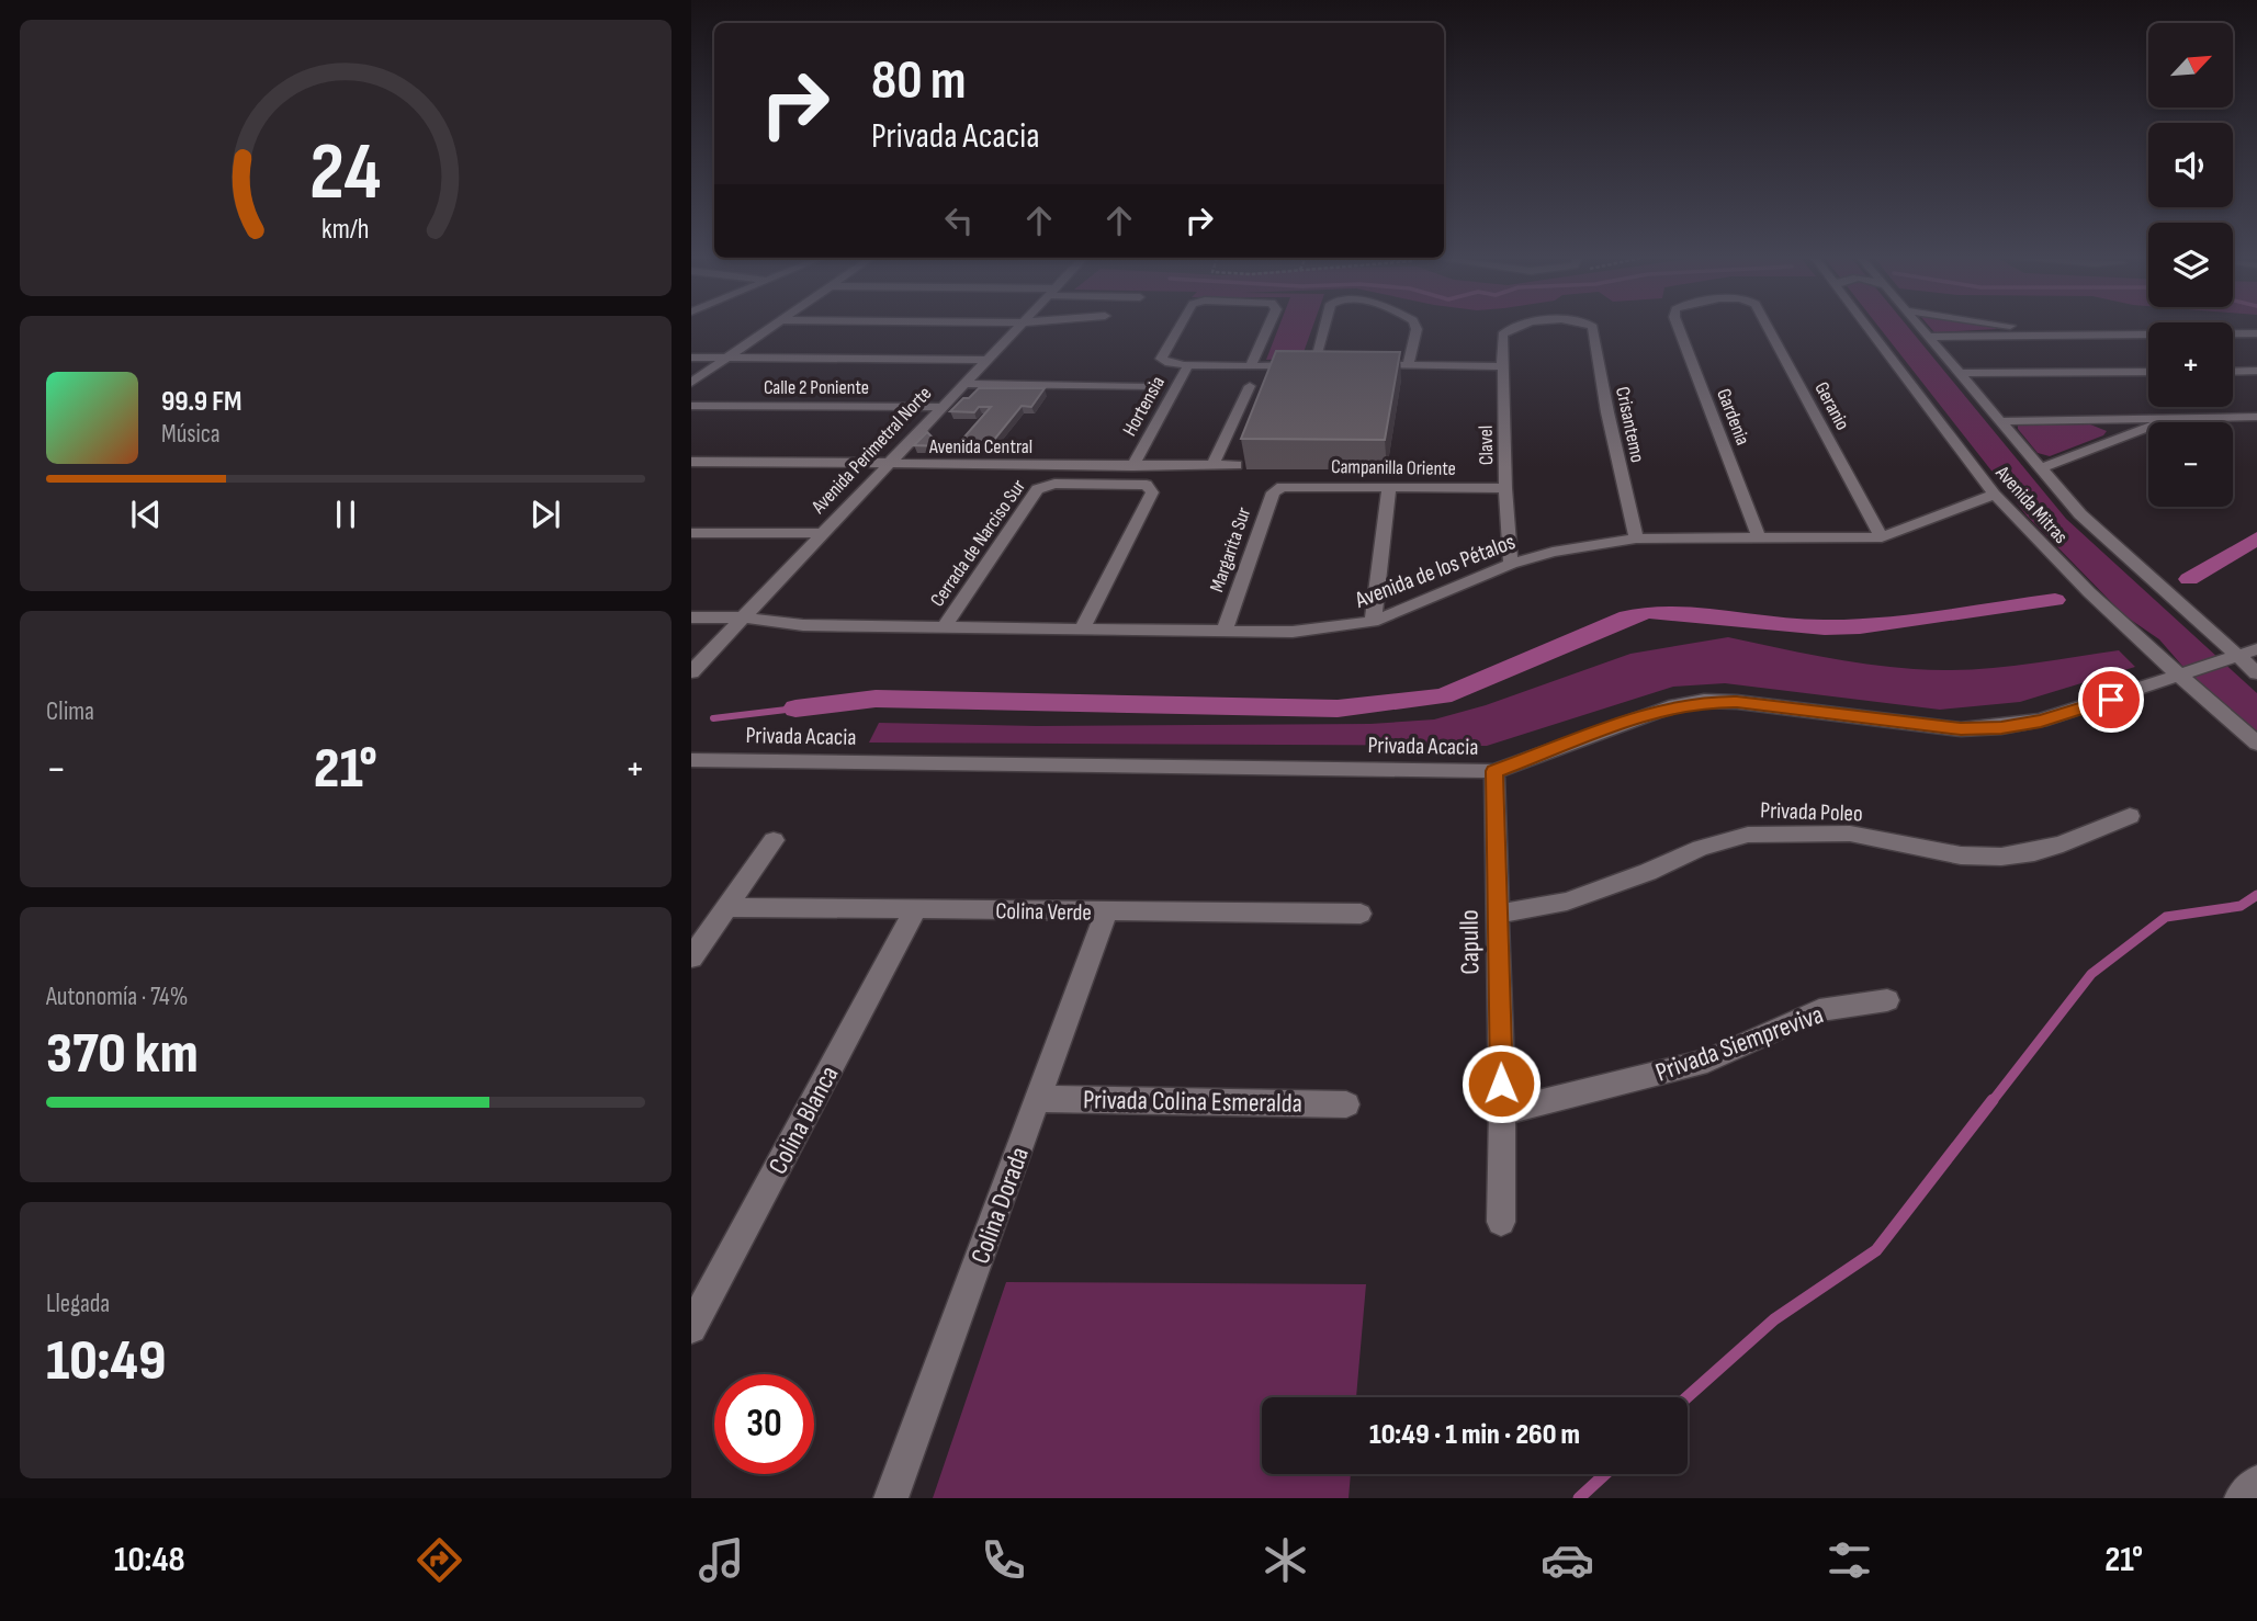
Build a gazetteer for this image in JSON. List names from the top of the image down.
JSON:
{
  "streets": {
    "street": [
      "Calle 2 Poniente",
      "Hortensia",
      "Geranio",
      "Gardenia",
      "Crisantemo",
      "Clavel",
      "Avenida Central",
      "Avenida Perimetral Norte",
      "Campanilla Oriente",
      "Avenida Mitras",
      "Cerrada de Narciso Sur",
      "Margarita Sur",
      "Avenida de los Pétalos",
      "Privada Acacia",
      "Privada Poleo",
      "Colina Verde",
      "Capullo",
      "Privada Siempreviva",
      "Privada Colina Esmeralda",
      "Colina Blanca",
      "Colina Dorada"
    ]
  },
  "crossings": [
    ["Calle 2 Poniente", "Avenida Perimetral Norte"],
    ["Hortensia", "Avenida Central"],
    ["Geranio", "Avenida de los Pétalos"],
    ["Gardenia", "Avenida de los Pétalos"],
    ["Crisantemo", "Clavel"],
    ["Crisantemo", "Avenida de los Pétalos"],
    ["Clavel", "Campanilla Oriente"],
    ["Clavel", "Avenida de los Pétalos"],
    ["Avenida Central", "Avenida Perimetral Norte"],
    ["Avenida Perimetral Norte", "Avenida de los Pétalos"],
    ["Campanilla Oriente", "Margarita Sur"],
    ["Avenida Mitras", "Avenida de los Pétalos"],
    ["Avenida Mitras", "Privada Acacia"],
    ["Cerrada de Narciso Sur", "Avenida de los Pétalos"],
    ["Margarita Sur", "Avenida de los Pétalos"],
    ["Privada Acacia", "Capullo"],
    ["Privada Poleo", "Capullo"],
    ["Colina Verde", "Colina Blanca"],
    ["Colina Verde", "Colina Dorada"],
    ["Capullo", "Privada Siempreviva"],
    ["Privada Colina Esmeralda", "Colina Dorada"]
  ],
  "north": "top right",
  "page": {
    "map_buttons": ["+", "−"],
    "turn": ["80 m", "Privada Acacia"],
    "song": ["99.9 FM", "Música"],
    "tile": [
      "Clima",
      ["Autonomía · 74%", "370 km"],
      ["Llegada", "10:49"]
    ],
    "heat": ["−", "21°", "+"],
    "limit": "30",
    "trip": "10:49 · 1 min · 260 m",
    "tabs": ["10:48", "21°"],
    "gauge": ["24", "km/h"]
  }
}
